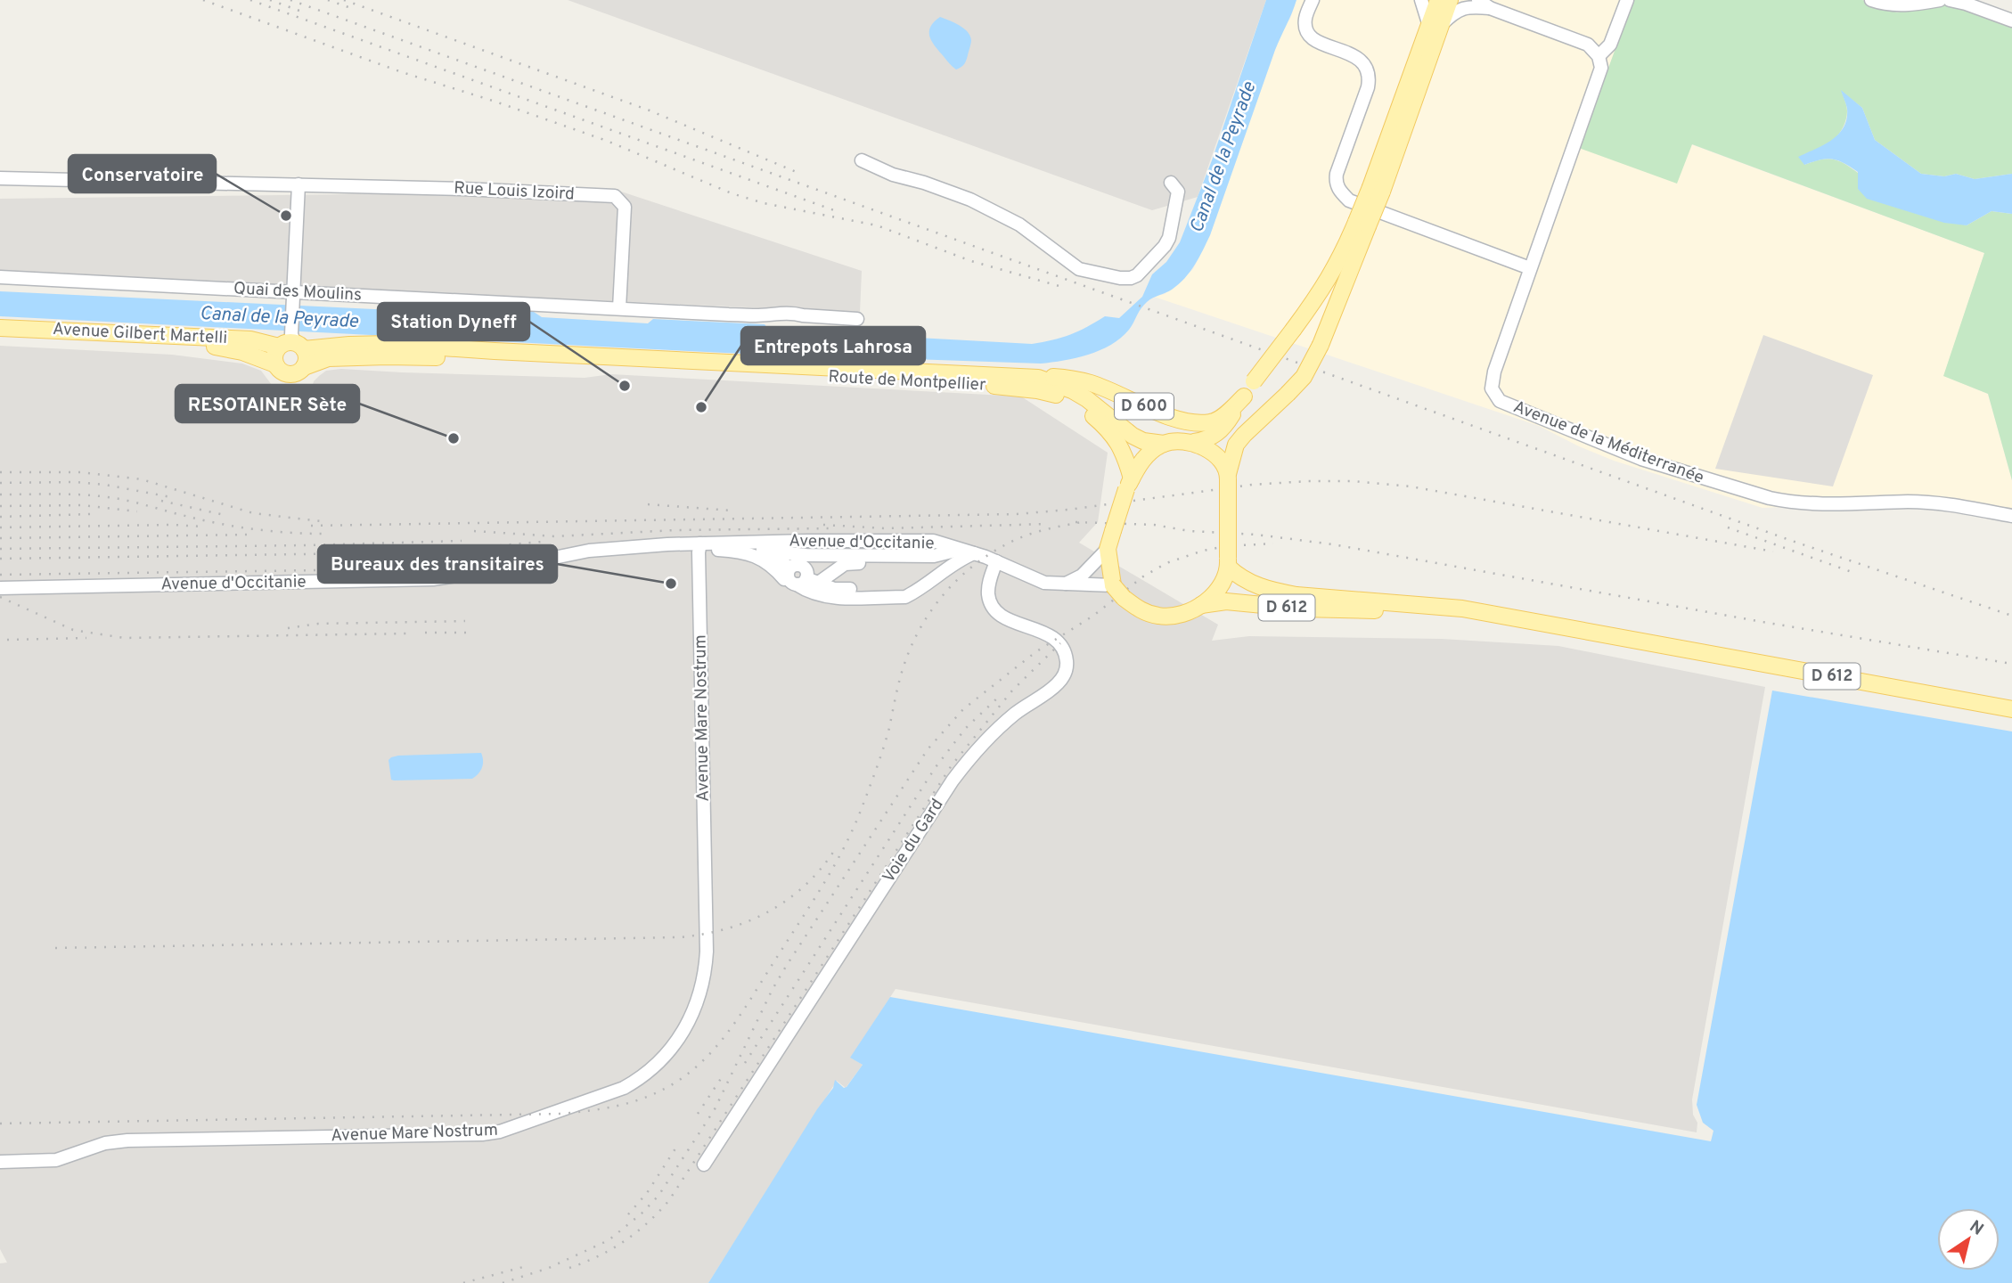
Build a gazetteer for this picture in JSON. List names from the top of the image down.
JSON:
{
  "streets": {
    "main road": [
      "Avenue Gilbert Martelli",
      "Route de Montpellier",
      "D 600",
      "D 612"
    ],
    "street": [
      "Rue Louis Izoird",
      "Quai des Moulins",
      "Avenue de la Méditerranée",
      "Avenue d'Occitanie",
      "Avenue Mare Nostrum",
      "Voie du Gard"
    ]
  },
  "crossings": [
    ["Rue Louis Izoird", "Quai des Moulins"],
    ["Avenue Gilbert Martelli", "Route de Montpellier"],
    ["Route de Montpellier", "D 600"],
    ["Route de Montpellier", "Avenue d'Occitanie"],
    ["Route de Montpellier", "D 612"],
    ["D 600", "Avenue d'Occitanie"],
    ["D 600", "D 612"],
    ["Avenue d'Occitanie", "D 612"],
    ["Avenue d'Occitanie", "Avenue Mare Nostrum"],
    ["Avenue d'Occitanie", "Voie du Gard"]
  ],
  "water": ["Canal de la Peyrade"],
  "places": [
    "Conservatoire",
    "Station Dyneff",
    "Entrepots Lahrosa",
    "RESOTAINER Sète",
    "Bureaux des transitaires"
  ],
  "north": "top right"
}
